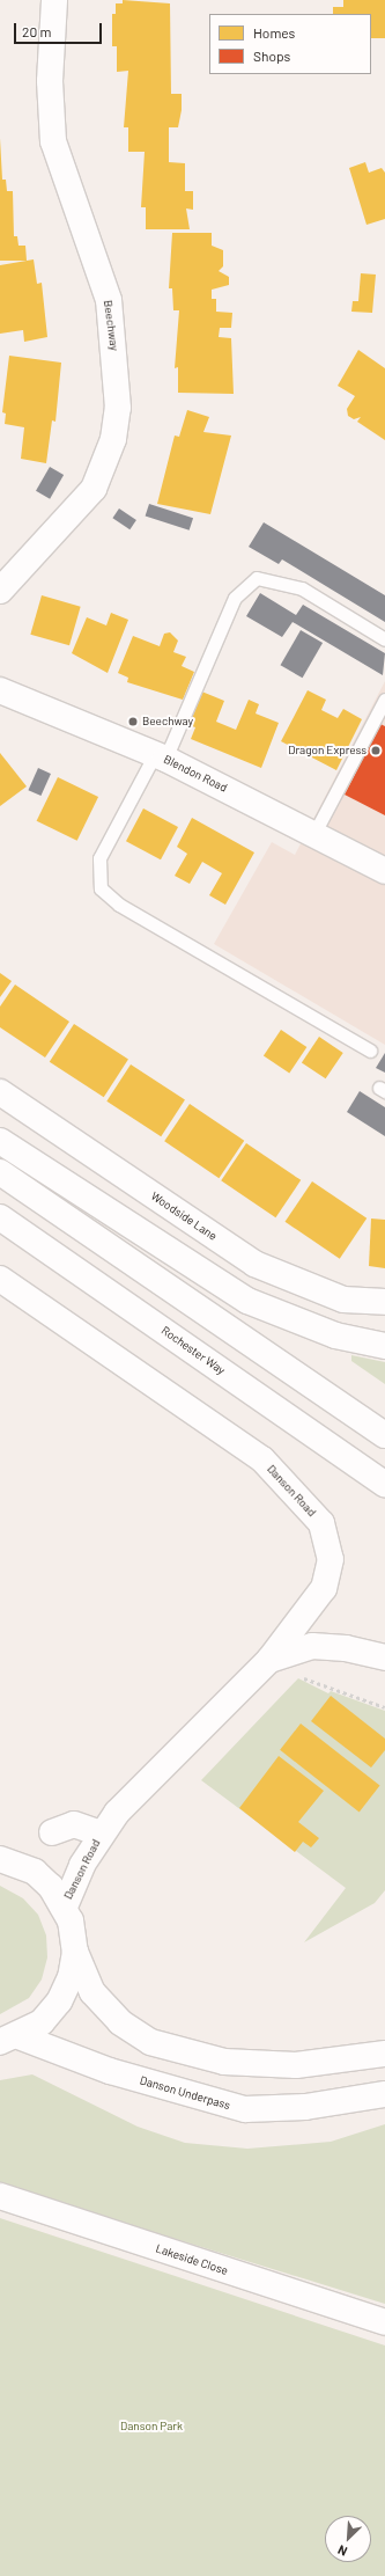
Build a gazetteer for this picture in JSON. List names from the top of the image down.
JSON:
{
  "streets": {
    "main road": [
      "Beechway",
      "Blendon Road",
      "Woodside Lane",
      "Rochester Way",
      "Danson Road",
      "Danson Underpass",
      "Lakeside Close"
    ]
  },
  "parks": ["Danson Park"],
  "places": ["Beechway", "Dragon Express"],
  "legend": ["Homes", "Shops"],
  "scale_bar": "20 m",
  "north": "bottom left"
}
